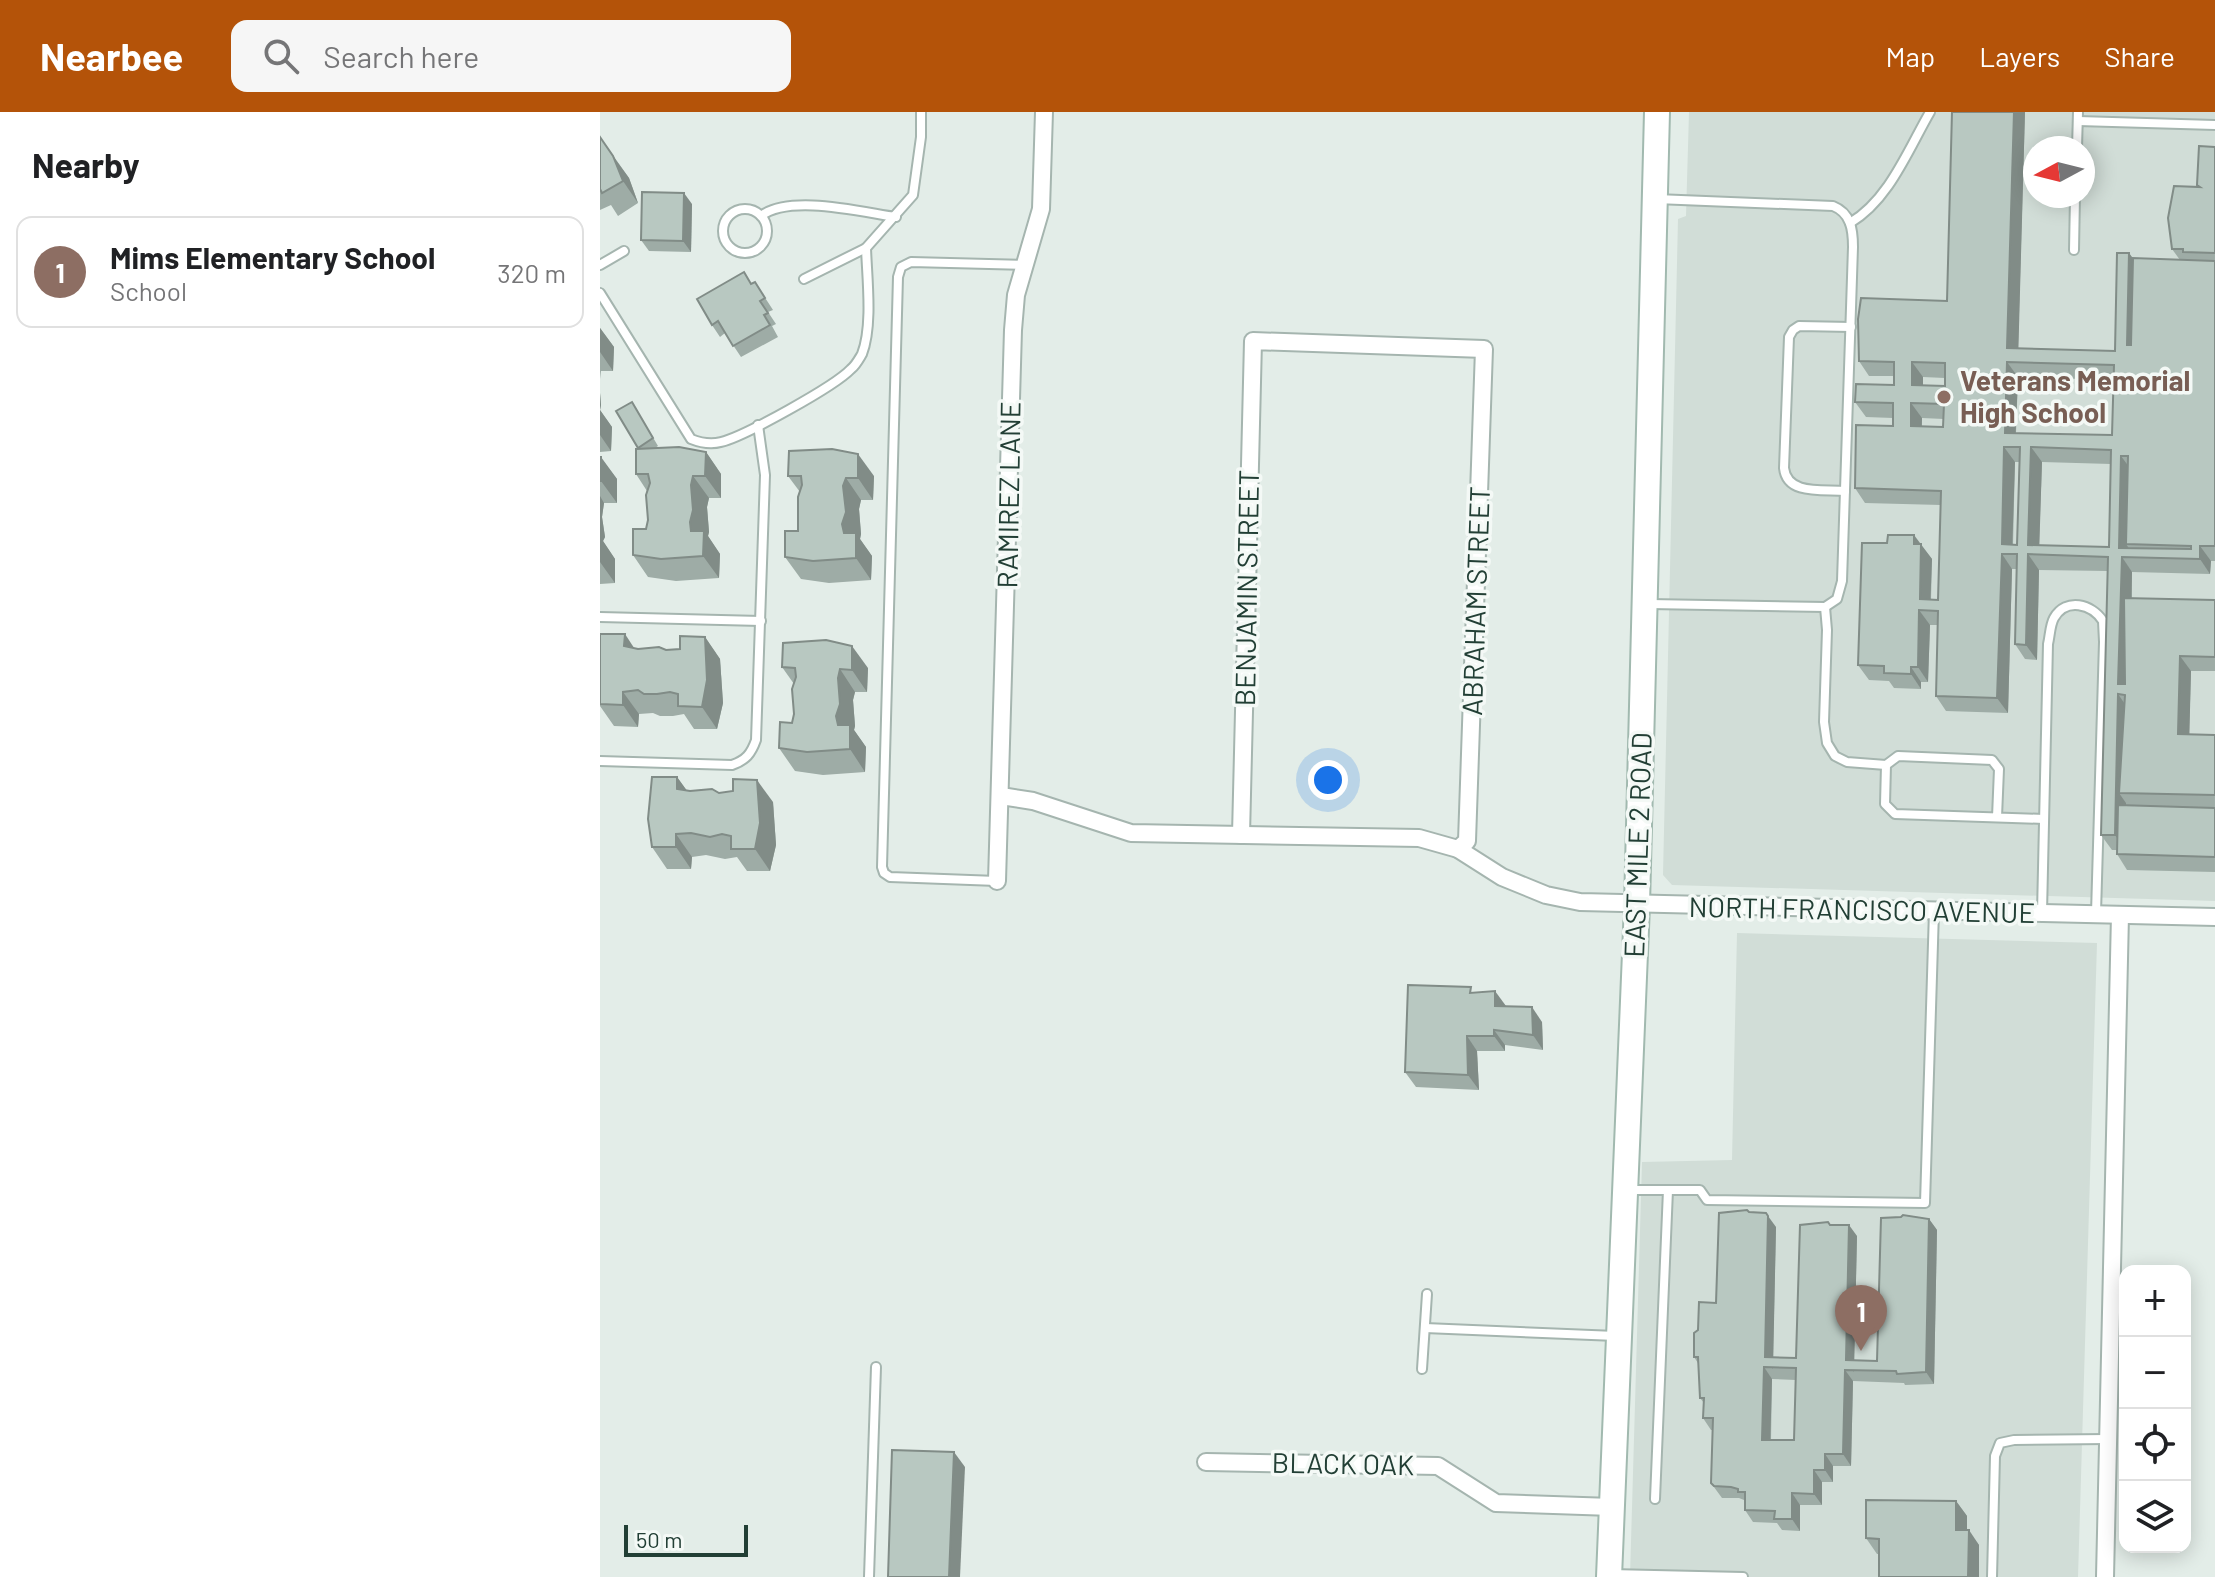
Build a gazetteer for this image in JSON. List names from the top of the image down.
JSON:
{
  "streets": {
    "main road": ["EAST MILE 2 ROAD"],
    "street": [
      "RAMIREZ LANE",
      "BENJAMIN STREET",
      "ABRAHAM STREET",
      "NORTH FRANCISCO AVENUE",
      "BLACK OAK"
    ]
  },
  "crossings": [
    ["RAMIREZ LANE", "NORTH FRANCISCO AVENUE"],
    ["BENJAMIN STREET", "ABRAHAM STREET"],
    ["BENJAMIN STREET", "NORTH FRANCISCO AVENUE"],
    ["ABRAHAM STREET", "NORTH FRANCISCO AVENUE"],
    ["EAST MILE 2 ROAD", "NORTH FRANCISCO AVENUE"],
    ["EAST MILE 2 ROAD", "BLACK OAK"]
  ],
  "places": ["Veterans Memorial High School"],
  "scale_bar": "50 m",
  "north": "left",
  "page": {
    "header": "Nearbee",
    "search": "Search here",
    "nav": ["Map", "Layers", "Share"],
    "heading": "Nearby",
    "list": [
      {
        "mark": "1",
        "name": "Mims Elementary School",
        "note": "School",
        "value": "320 m"
      }
    ],
    "map_buttons": ["+", "−"],
    "pins": "1",
    "scale": "50 m"
  }
}
